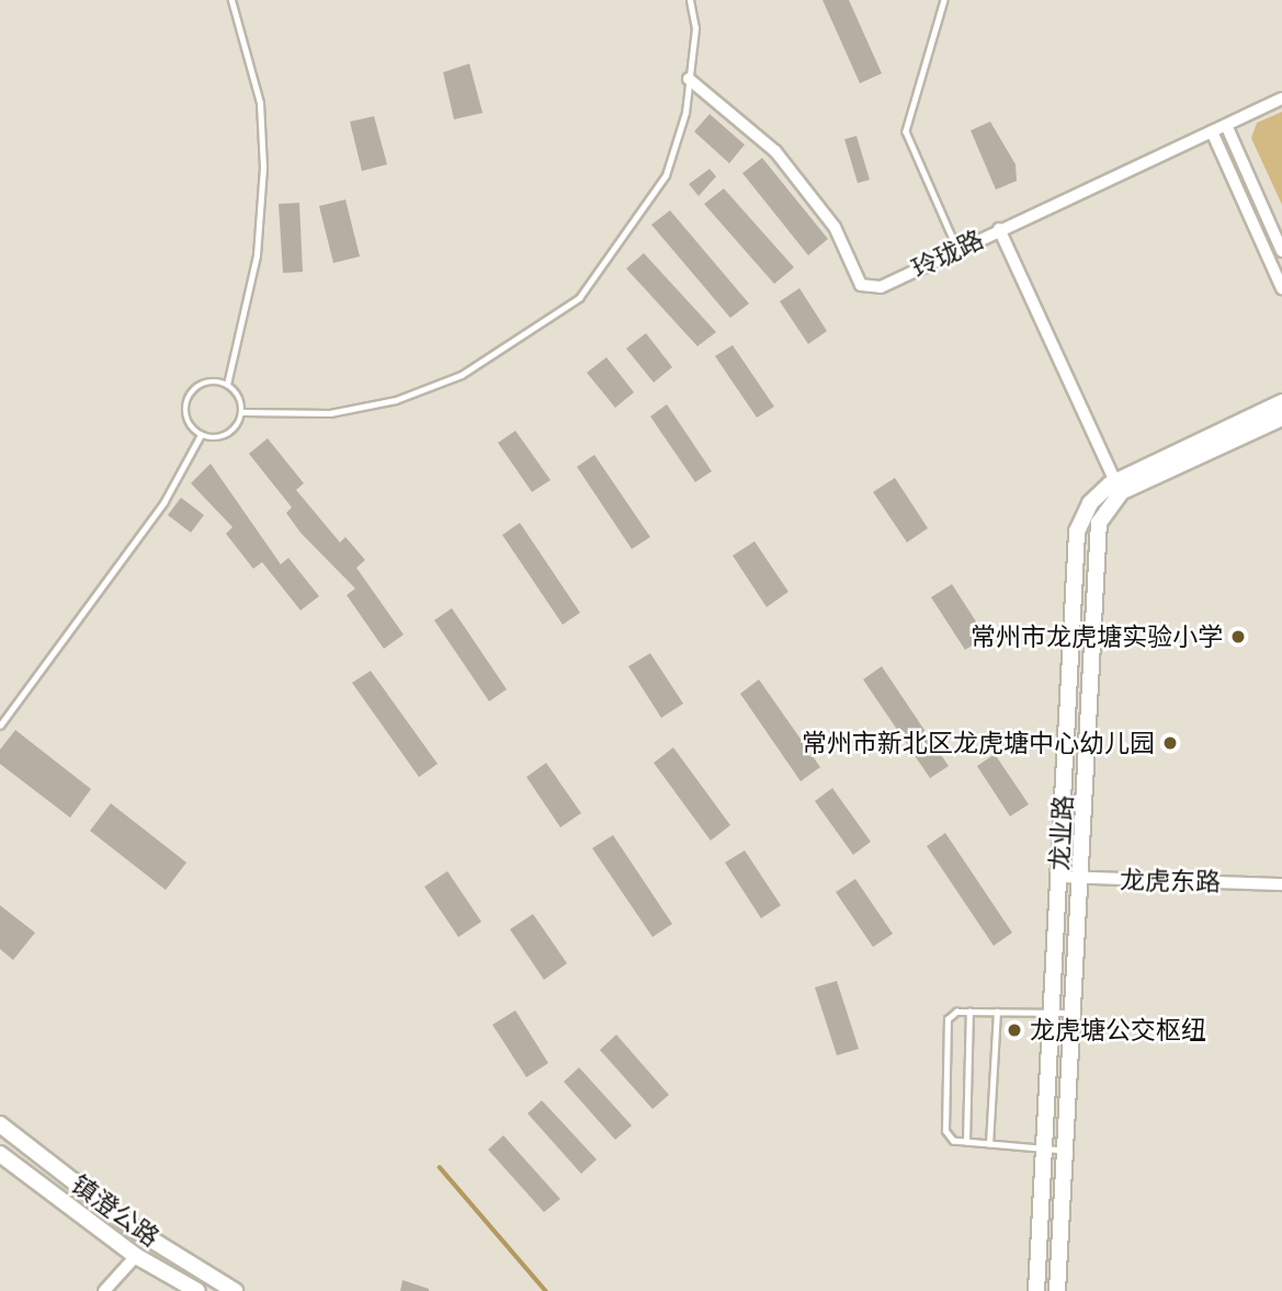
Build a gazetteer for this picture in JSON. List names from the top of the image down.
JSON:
{
  "streets": {
    "street": [
      "玲珑路",
      "龙业路",
      "龙虎东路",
      "镇澄公路"
    ]
  },
  "crossings": [
    ["龙业路", "龙虎东路"]
  ],
  "places": ["常州市龙虎塘实验小学", "常州市新北区龙虎塘中心幼儿园", "龙虎塘公交枢纽"]
}
